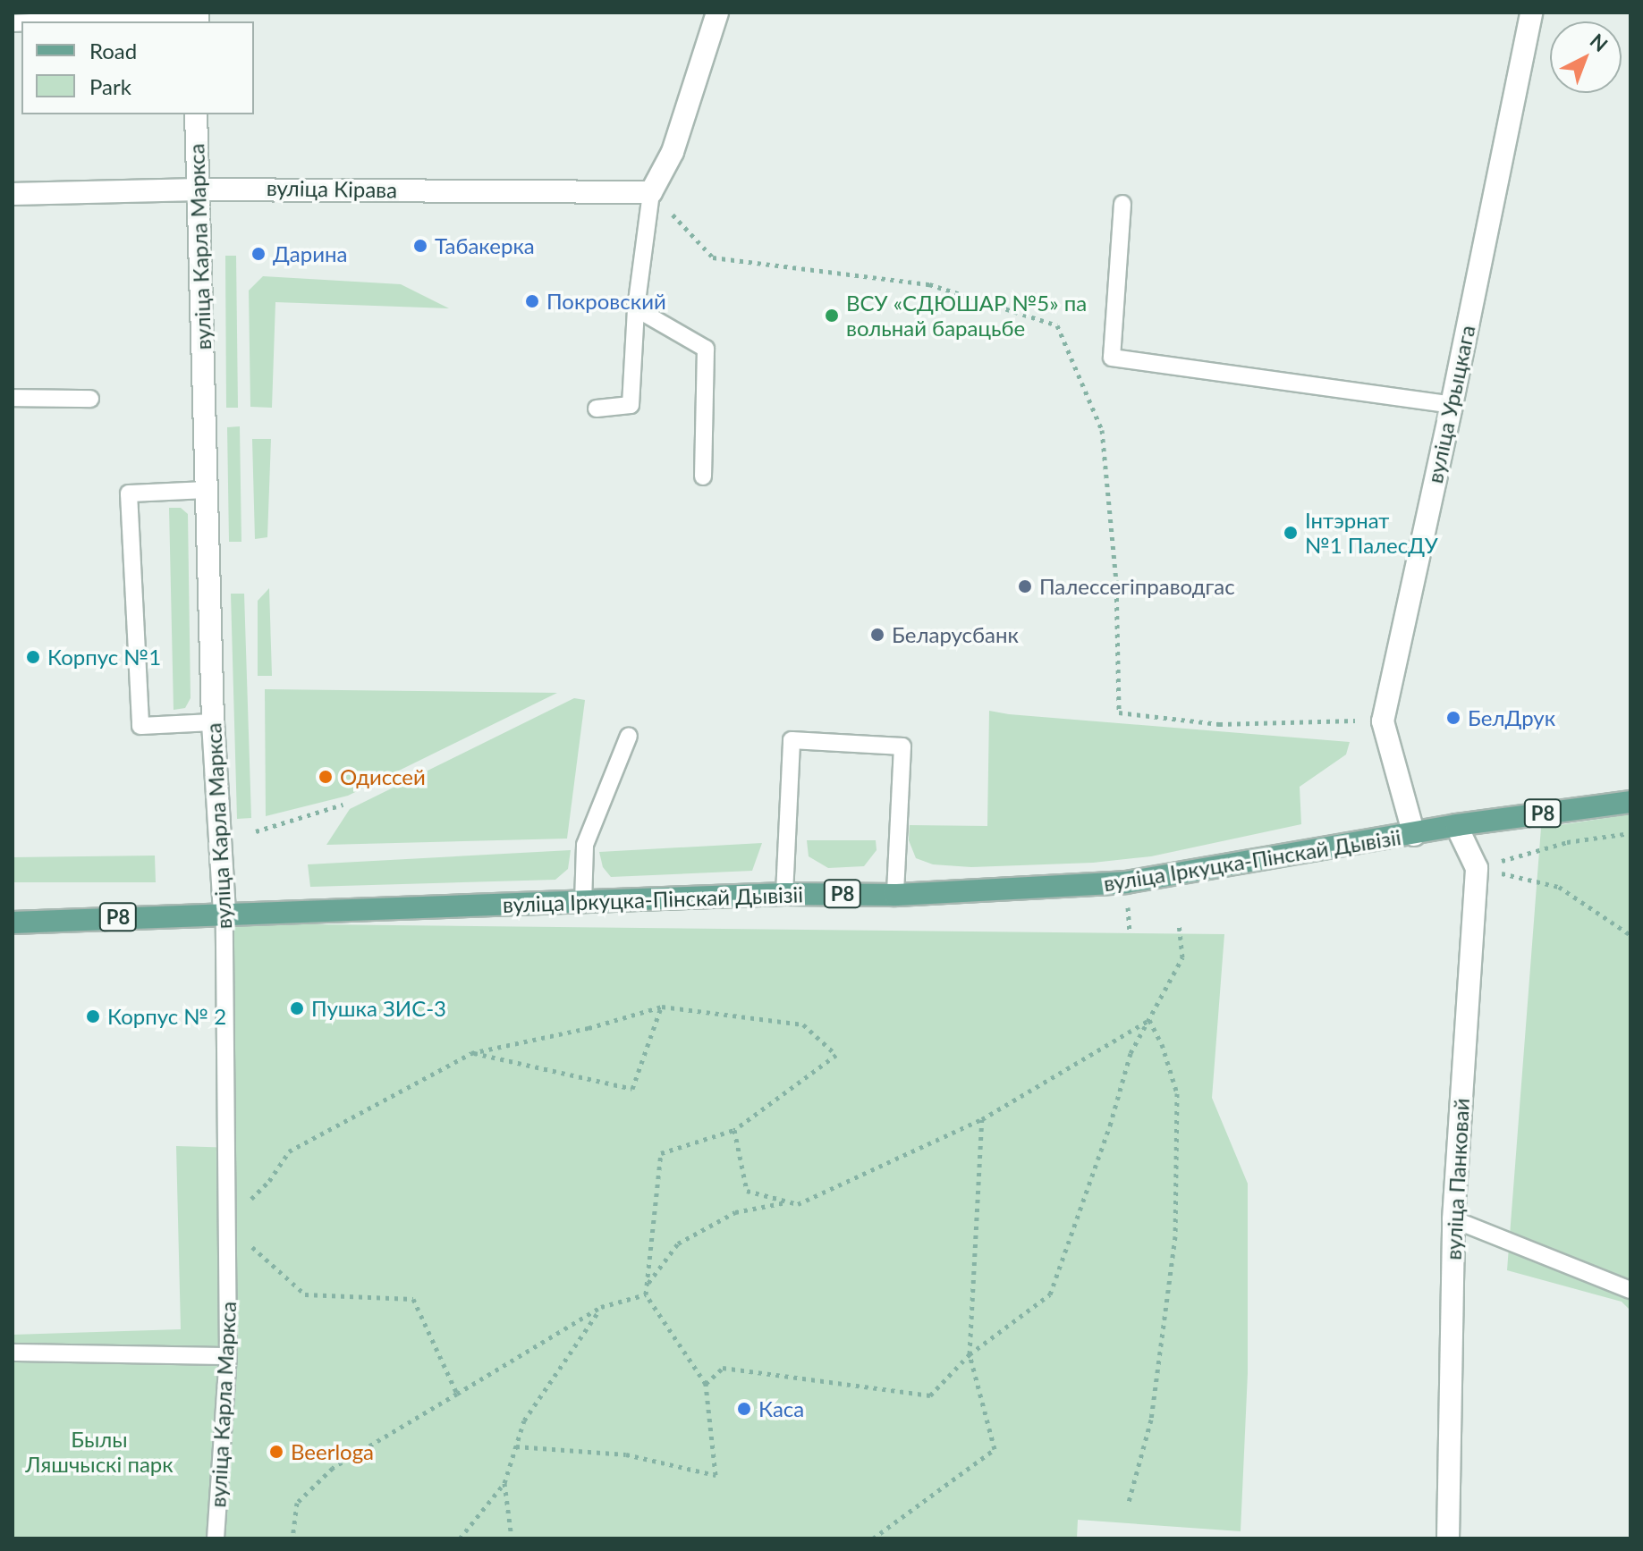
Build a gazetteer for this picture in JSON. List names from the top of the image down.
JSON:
{
  "streets": {
    "main road": ["Р8", "вуліца Іркуцка-Пінскай Дывізіі"],
    "street": [
      "вуліца Кірава",
      "вуліца Карла Маркса",
      "вуліца Урыцкага",
      "вуліца Панковай"
    ]
  },
  "crossings": [
    ["вуліца Кірава", "вуліца Карла Маркса"],
    ["вуліца Карла Маркса", "вуліца Іркуцка-Пінскай Дывізіі"],
    ["вуліца Урыцкага", "вуліца Іркуцка-Пінскай Дывізіі"],
    ["вуліца Іркуцка-Пінскай Дывізіі", "вуліца Панковай"]
  ],
  "parks": ["Былы Ляшчыскі парк"],
  "places": [
    "Табакерка",
    "Дарина",
    "Покровский",
    "ВСУ «СДЮШАР №5» па вольнай барацьбе",
    "Інтэрнат №1 ПалесДУ",
    "Палессегіправодгас",
    "Беларусбанк",
    "Корпус №1",
    "БелДрук",
    "Одиссей",
    "Пушка ЗИС-3",
    "Корпус № 2",
    "Каса",
    "Beerloga"
  ],
  "legend": ["Road", "Park"],
  "north": "top right"
}
